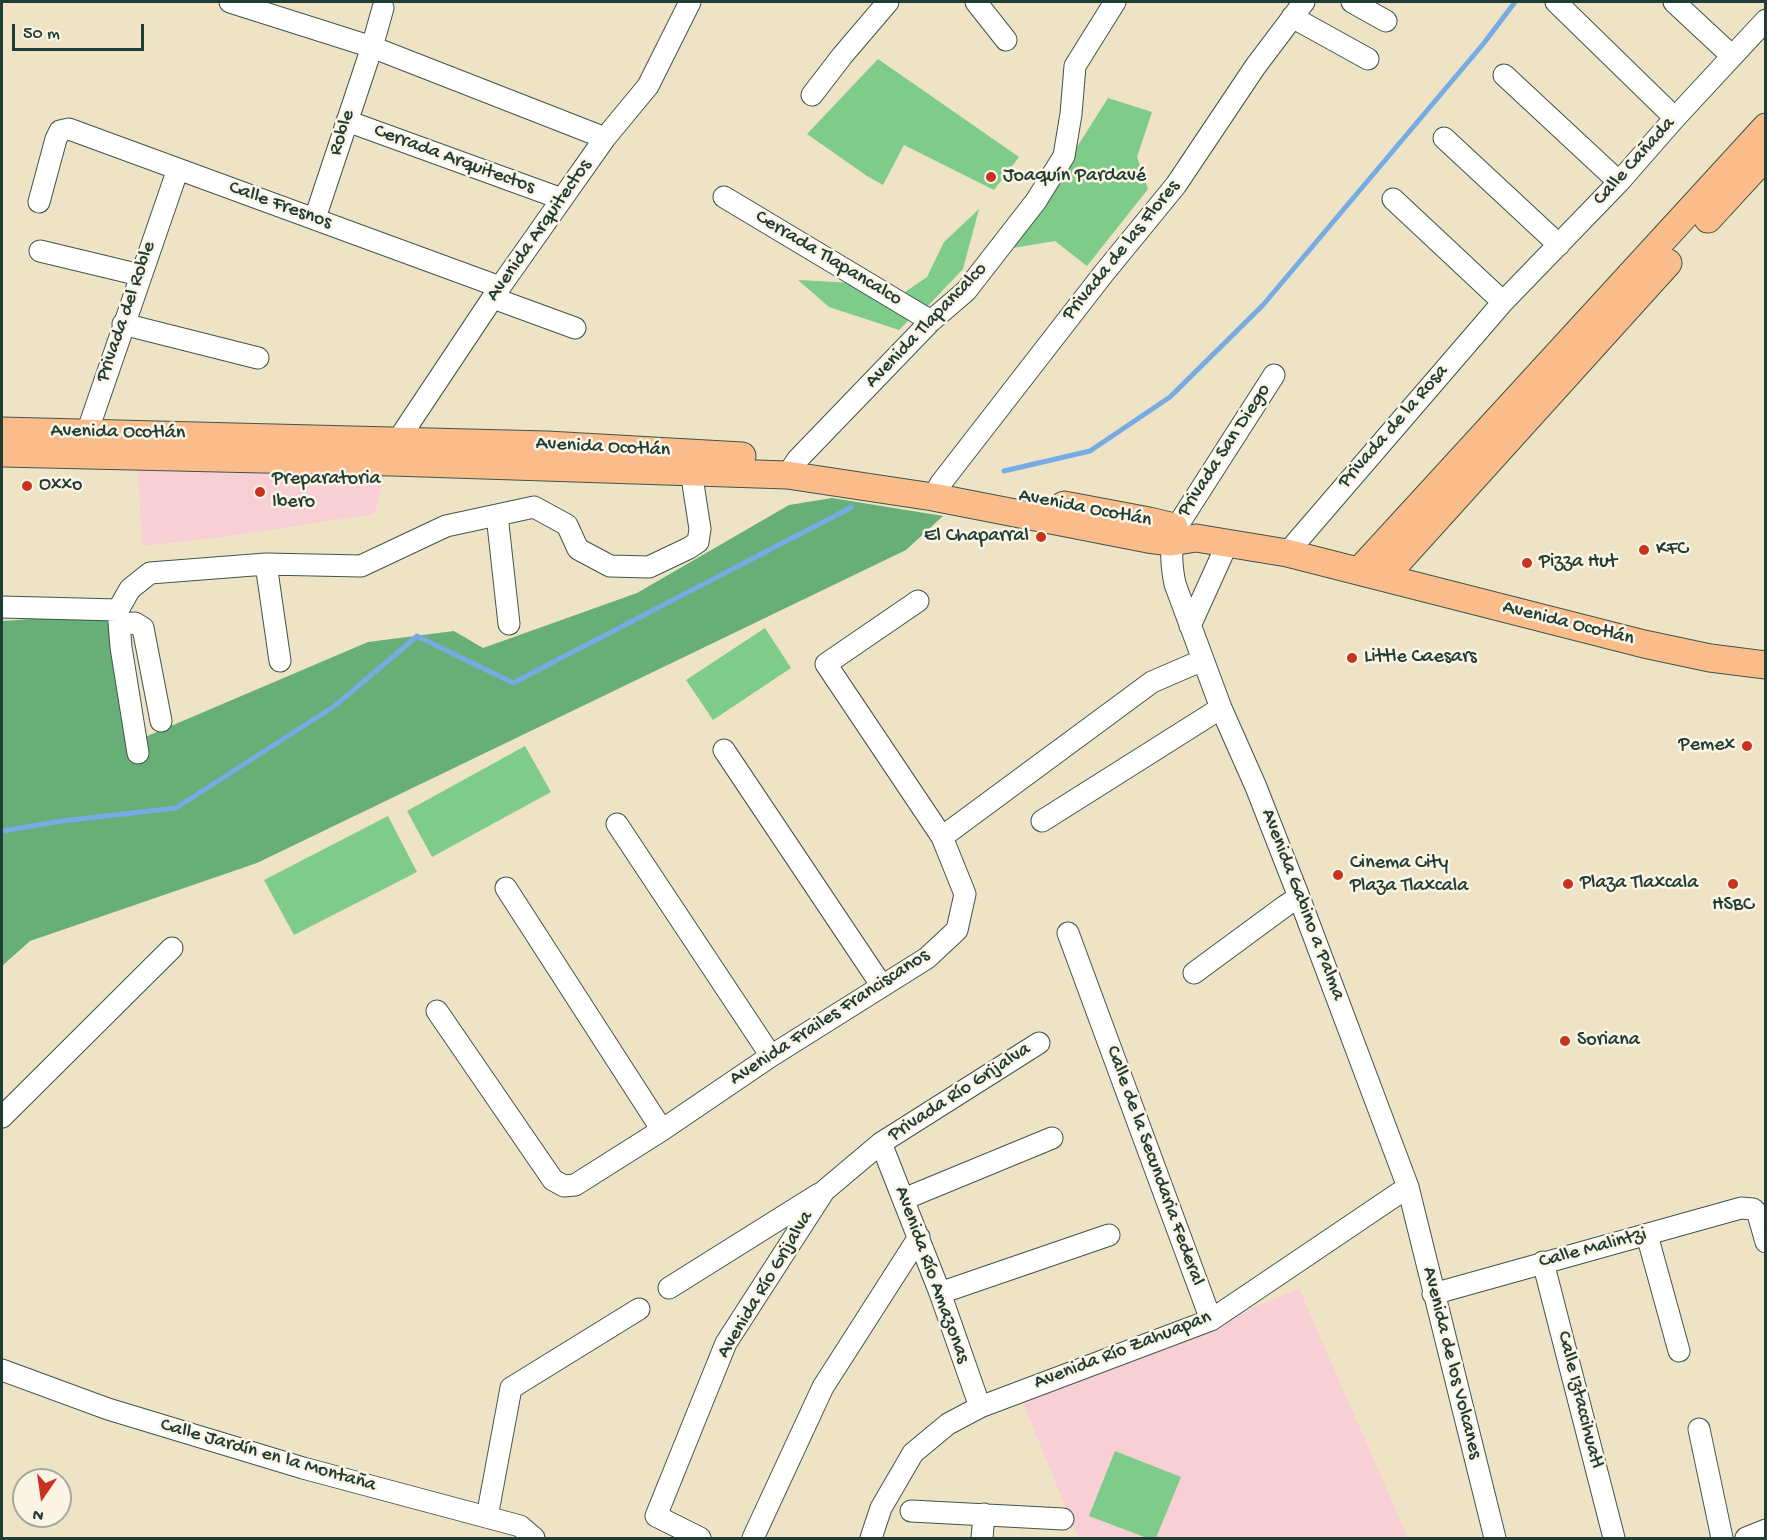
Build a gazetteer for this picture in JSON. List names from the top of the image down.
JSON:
{
  "streets": {
    "main road": ["Avenida Ocotlán"],
    "street": [
      "Roble",
      "Cerrada Arquitectos",
      "Calle Cañada",
      "Calle Fresnos",
      "Avenida Arquitectos",
      "Privada de las Flores",
      "Cerrada Tlapancalco",
      "Privada del Roble",
      "Avenida Tlapancalco",
      "Privada de la Rosa",
      "Privada San Diego",
      "Avenida Gabino a Palma",
      "Avenida Frailes Franciscanos",
      "Privada Río Grijalva",
      "Calle de la Secundaria Federal",
      "Calle Malintzi",
      "Avenida Río Amazonas",
      "Avenida Río Grijalva",
      "Avenida Río Zahuapan",
      "Avenida de los Volcanes",
      "Calle Iztaccihuatl",
      "Calle Jardín en la Montaña"
    ]
  },
  "crossings": [
    ["Roble", "Cerrada Arquitectos"],
    ["Roble", "Calle Fresnos"],
    ["Cerrada Arquitectos", "Avenida Arquitectos"],
    ["Calle Cañada", "Privada de la Rosa"],
    ["Calle Fresnos", "Avenida Arquitectos"],
    ["Calle Fresnos", "Privada del Roble"],
    ["Avenida Arquitectos", "Avenida Ocotlán"],
    ["Privada de las Flores", "Avenida Ocotlán"],
    ["Cerrada Tlapancalco", "Avenida Tlapancalco"],
    ["Privada del Roble", "Avenida Ocotlán"],
    ["Avenida Tlapancalco", "Avenida Ocotlán"],
    ["Privada de la Rosa", "Avenida Ocotlán"],
    ["Avenida Ocotlán", "Privada San Diego"],
    ["Avenida Ocotlán", "Avenida Gabino a Palma"],
    ["Privada San Diego", "Avenida Gabino a Palma"],
    ["Avenida Gabino a Palma", "Avenida Río Zahuapan"],
    ["Avenida Gabino a Palma", "Avenida de los Volcanes"],
    ["Privada Río Grijalva", "Avenida Río Amazonas"],
    ["Privada Río Grijalva", "Avenida Río Grijalva"],
    ["Calle de la Secundaria Federal", "Avenida Río Zahuapan"],
    ["Calle Malintzi", "Avenida de los Volcanes"],
    ["Calle Malintzi", "Calle Iztaccihuatl"],
    ["Avenida Río Amazonas", "Avenida Río Grijalva"],
    ["Avenida Río Amazonas", "Avenida Río Zahuapan"],
    ["Avenida Río Zahuapan", "Avenida de los Volcanes"]
  ],
  "places": [
    "Joaquín Pardavé",
    "Oxxo",
    "Preparatoria Ibero",
    "El Chaparral",
    "KFC",
    "Pizza Hut",
    "Little Caesars",
    "Pemex",
    "Cinema City Plaza Tlaxcala",
    "Plaza Tlaxcala",
    "HSBC",
    "Soriana"
  ],
  "scale_bar": "50 m",
  "north": "bottom"
}
